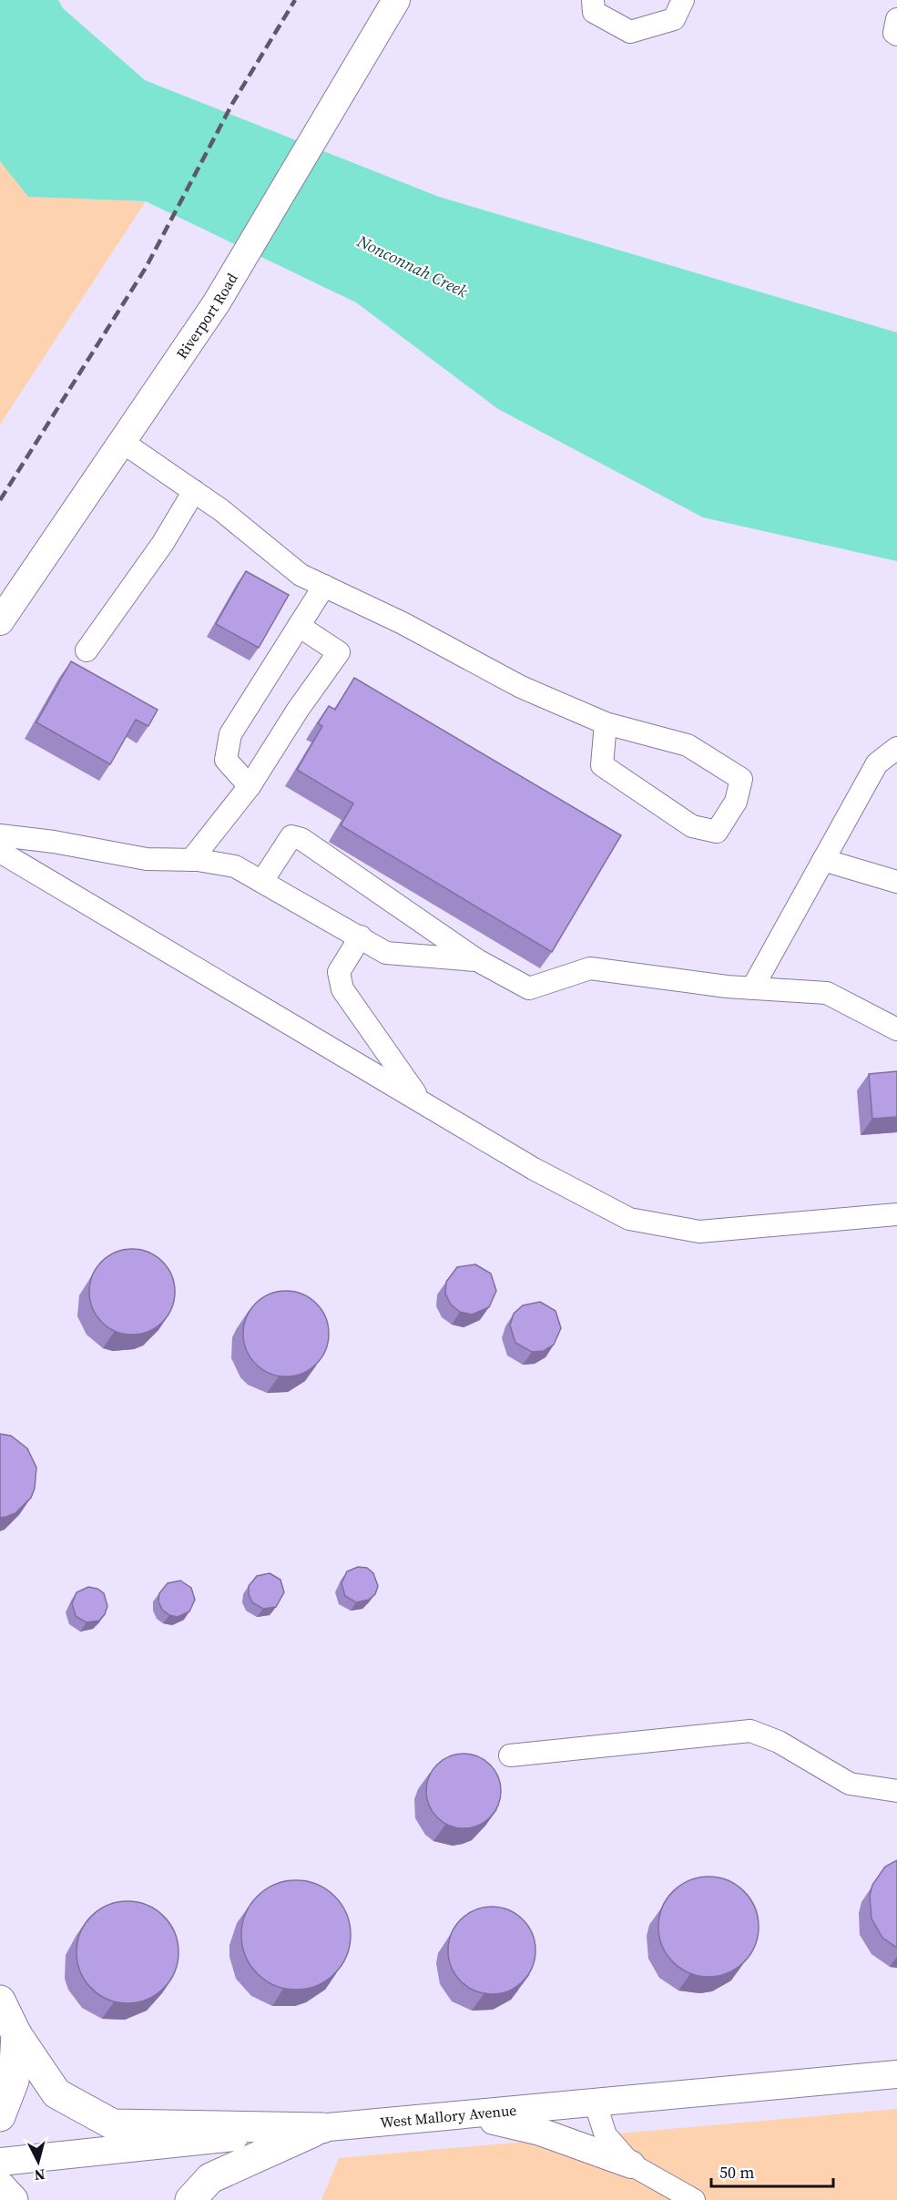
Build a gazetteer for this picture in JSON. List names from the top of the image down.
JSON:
{
  "streets": {
    "main road": ["Riverport Road", "West Mallory Avenue"]
  },
  "water": ["Nonconnah Creek"],
  "scale_bar": "50 m",
  "north": "bottom"
}
